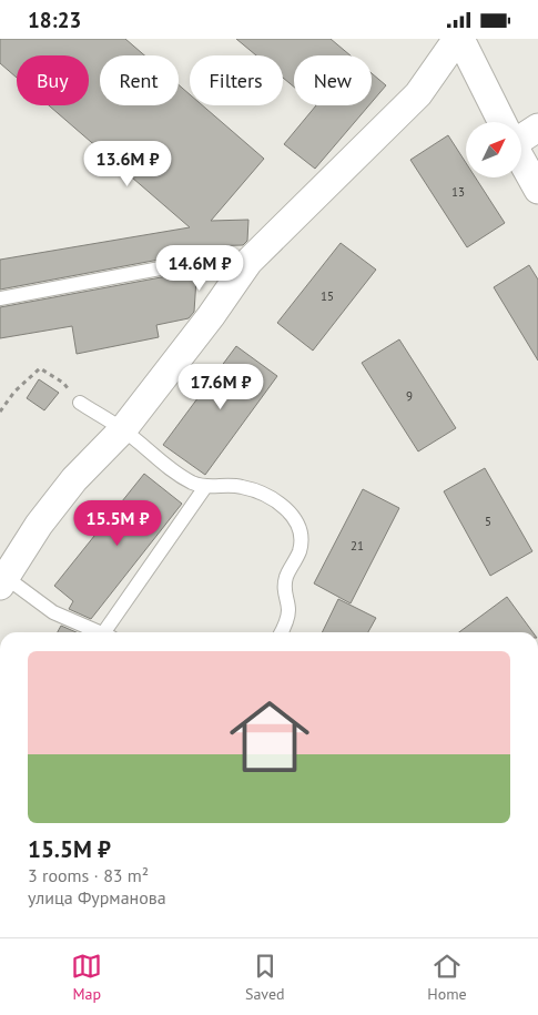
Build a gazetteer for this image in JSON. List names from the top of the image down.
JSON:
{
  "house_numbers": [
    "13",
    "15",
    "9",
    "5",
    "21"
  ],
  "north": "top right",
  "page": {
    "status": "18:23",
    "chip": [
      "Buy",
      "Rent",
      "Filters",
      "New"
    ],
    "price": [
      "13.6M ₽",
      "14.6M ₽",
      "17.6M ₽",
      "15.5M ₽"
    ],
    "list": [
      {
        "name": "15.5M ₽",
        "note": "3 rooms · 83 m² · улица Фурманова"
      }
    ],
    "tabs": ["Map", "Saved", "Home"]
  }
}
